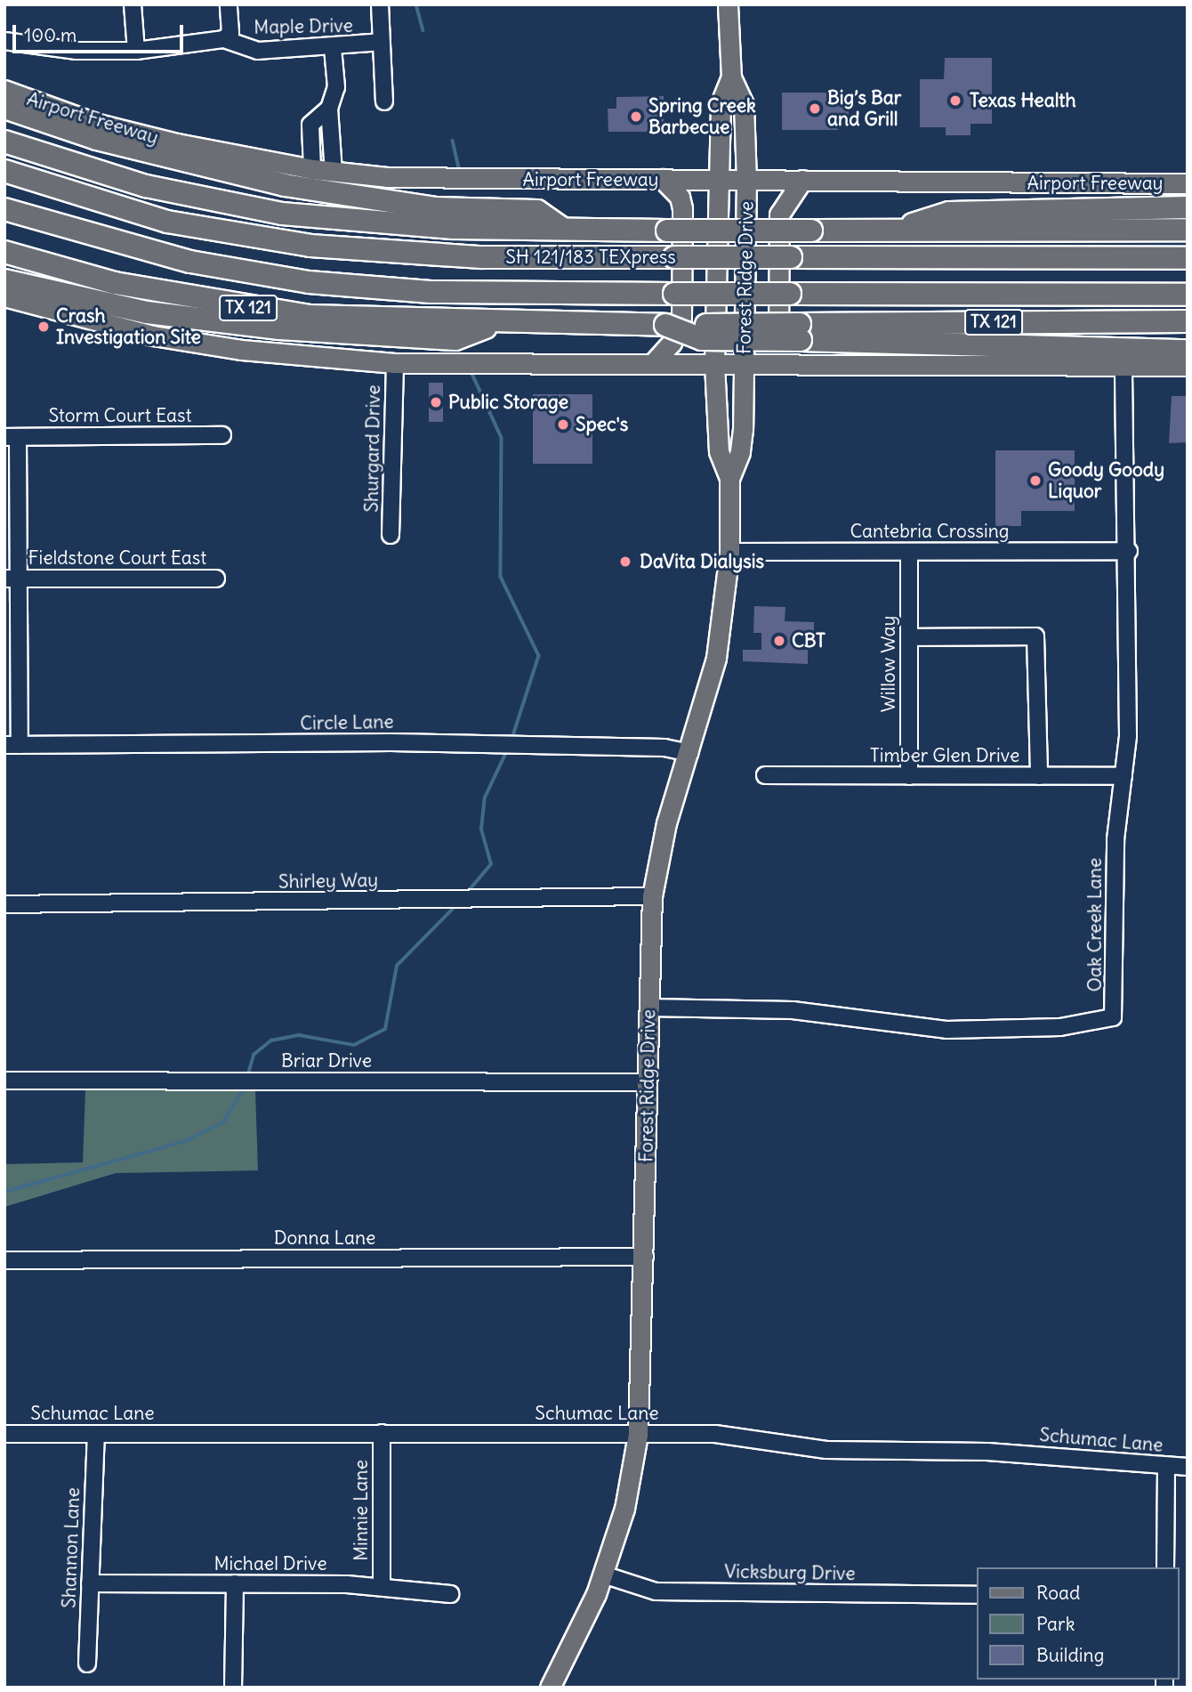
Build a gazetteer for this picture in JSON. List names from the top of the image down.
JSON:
{
  "streets": {
    "highway": ["SH 121/183 TEXpress", "TX 121"],
    "main road": ["Airport Freeway", "Forest Ridge Drive"],
    "street": [
      "Maple Drive",
      "Storm Court East",
      "Shurgard Drive",
      "Cantebria Crossing",
      "Fieldstone Court East",
      "Willow Way",
      "Circle Lane",
      "Timber Glen Drive",
      "Shirley Way",
      "Oak Creek Lane",
      "Briar Drive",
      "Donna Lane",
      "Schumac Lane",
      "Minnie Lane",
      "Shannon Lane",
      "Michael Drive",
      "Vicksburg Drive"
    ]
  },
  "crossings": [
    ["Airport Freeway", "Forest Ridge Drive"],
    ["Forest Ridge Drive", "Cantebria Crossing"],
    ["Forest Ridge Drive", "Circle Lane"],
    ["Forest Ridge Drive", "Shirley Way"],
    ["Forest Ridge Drive", "Oak Creek Lane"],
    ["Forest Ridge Drive", "Briar Drive"],
    ["Forest Ridge Drive", "Donna Lane"],
    ["Forest Ridge Drive", "Schumac Lane"],
    ["Forest Ridge Drive", "Vicksburg Drive"],
    ["Cantebria Crossing", "Willow Way"],
    ["Cantebria Crossing", "Oak Creek Lane"],
    ["Willow Way", "Timber Glen Drive"],
    ["Timber Glen Drive", "Oak Creek Lane"],
    ["Schumac Lane", "Minnie Lane"],
    ["Schumac Lane", "Shannon Lane"],
    ["Minnie Lane", "Michael Drive"],
    ["Shannon Lane", "Michael Drive"]
  ],
  "places": [
    "Texas Health",
    "Big’s Bar and Grill",
    "Spring Creek Barbecue",
    "Crash Investigation Site",
    "Public Storage",
    "Spec's",
    "Goody Goody Liquor",
    "DaVita Dialysis",
    "CBT"
  ],
  "legend": ["Road", "Park", "Building"],
  "scale_bar": "100 m"
}
